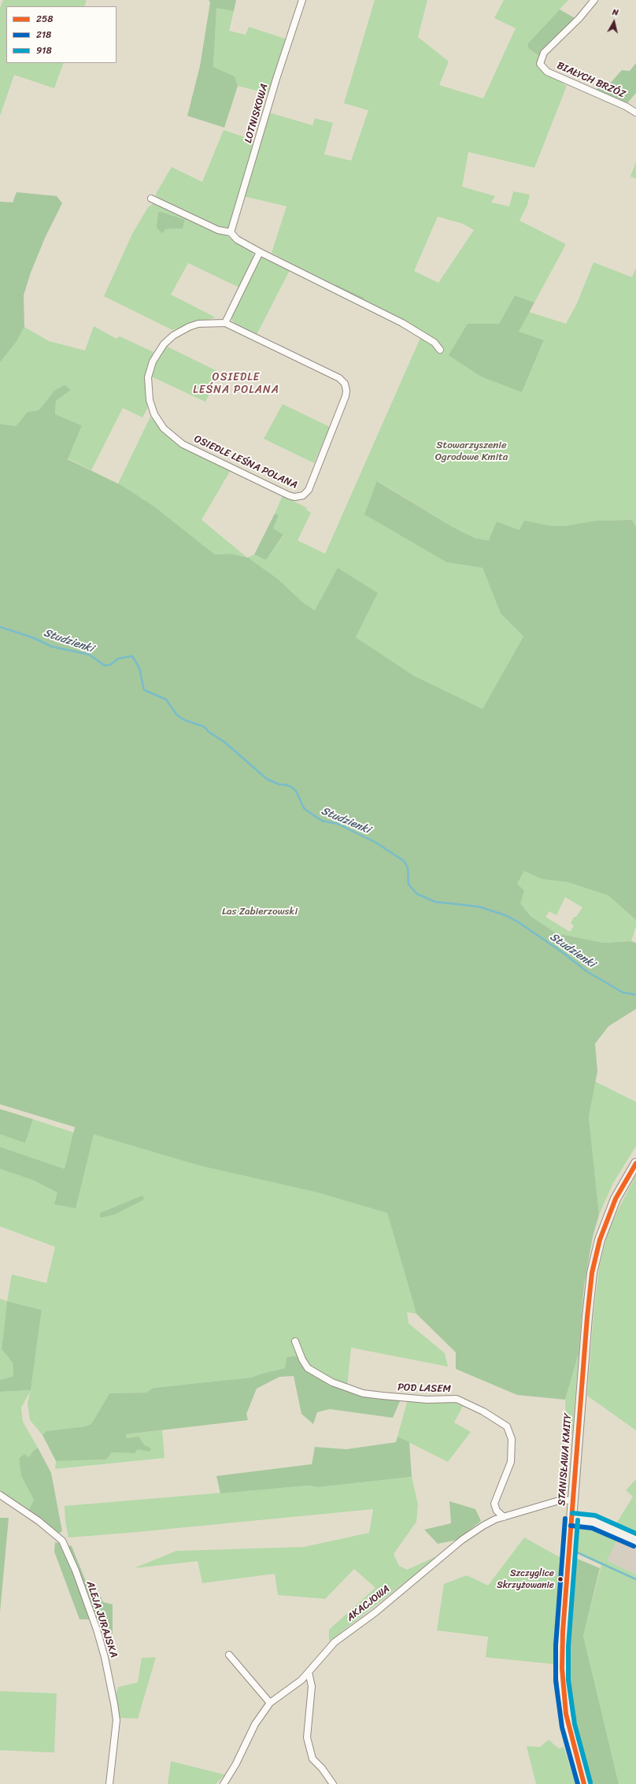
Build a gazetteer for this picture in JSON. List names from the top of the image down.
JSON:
{
  "streets": {
    "main road": ["STANISŁAWA KMITY"],
    "street": [
      "BIAŁYCH BRZÓZ",
      "LOTNISKOWA",
      "OSIEDLE LEŚNA POLANA",
      "POD LASEM",
      "AKACJOWA",
      "ALEJA JURAJSKA"
    ]
  },
  "crossings": [
    ["POD LASEM", "AKACJOWA"],
    ["STANISŁAWA KMITY", "AKACJOWA"]
  ],
  "districts": ["OSIEDLE LEŚNA POLANA"],
  "water": ["Studzienki"],
  "parks": ["Stowarzyszenie Ogrodowe Kmita", "Las Zabierzowski"],
  "places": ["Szczyglice Skrzyżowanie"],
  "lines": ["transit line 258", "transit line 918", "transit line 218"],
  "legend": ["258", "218", "918"],
  "north": "top"
}
